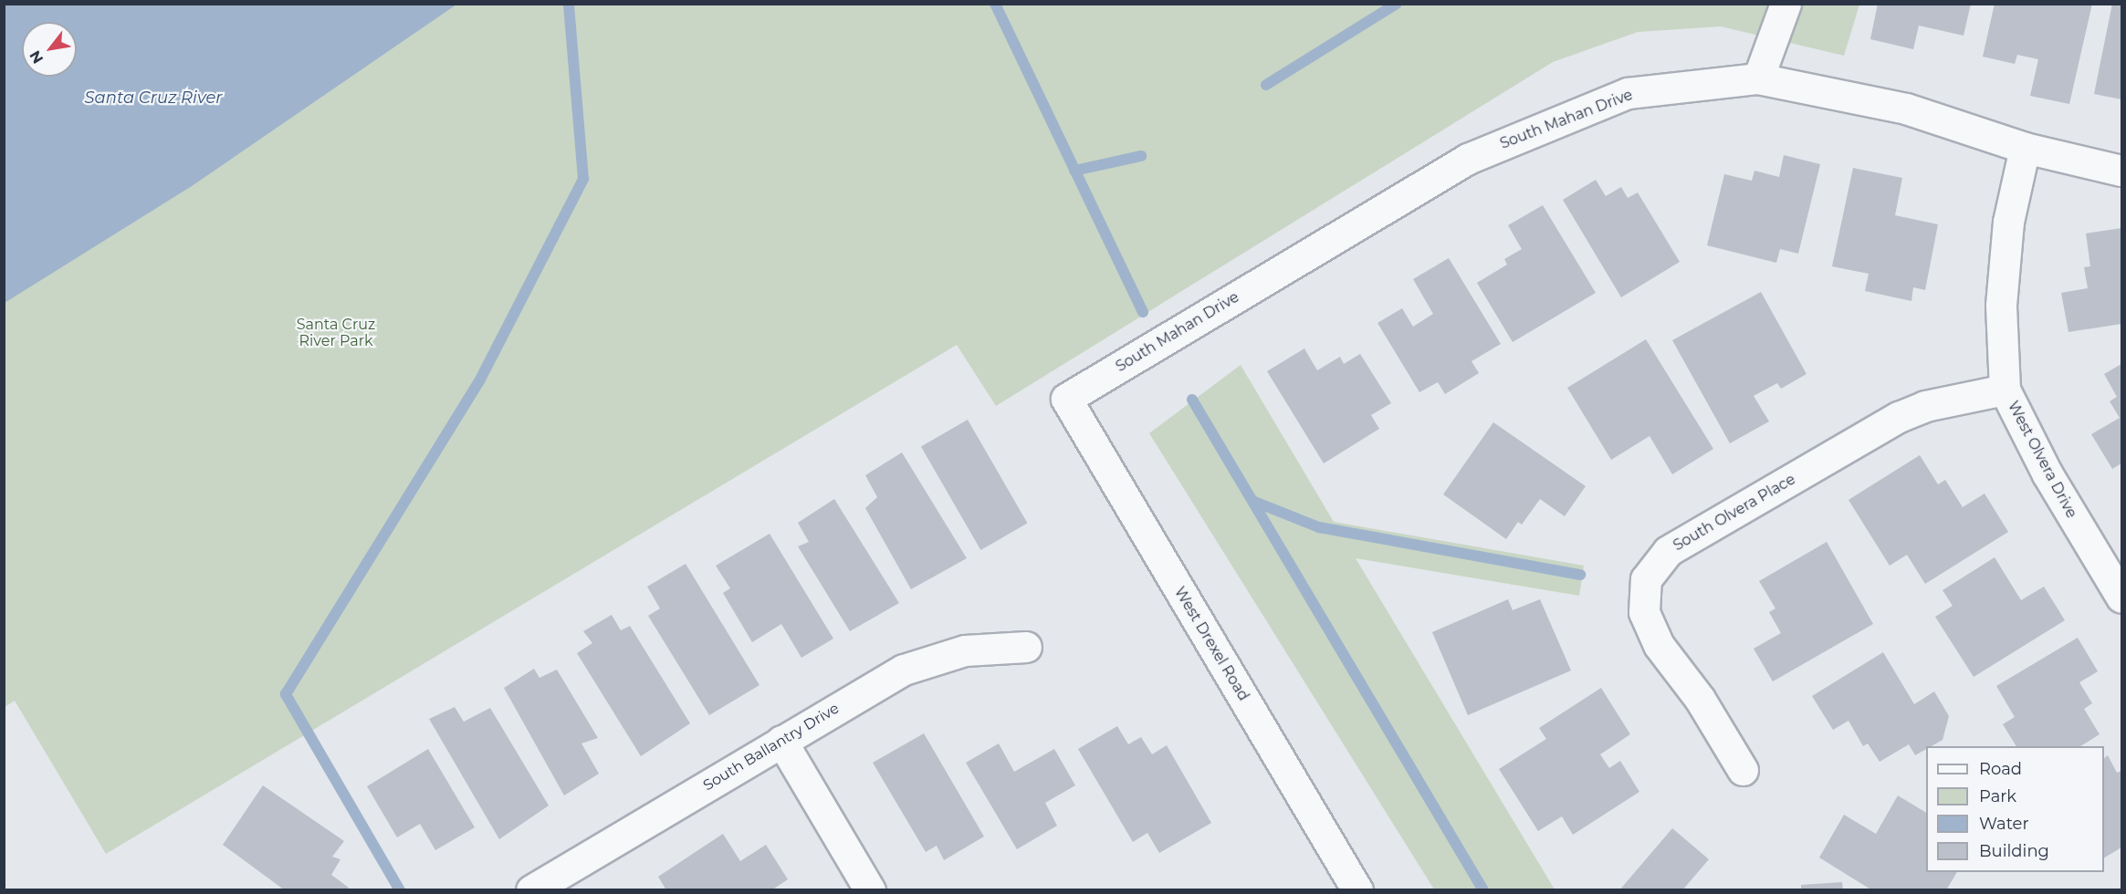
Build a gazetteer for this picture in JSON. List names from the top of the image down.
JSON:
{
  "streets": {
    "street": [
      "South Mahan Drive",
      "West Olvera Drive",
      "South Olvera Place",
      "West Drexel Road",
      "South Ballantry Drive"
    ]
  },
  "crossings": [
    ["South Mahan Drive", "West Olvera Drive"],
    ["South Mahan Drive", "West Drexel Road"],
    ["West Olvera Drive", "South Olvera Place"]
  ],
  "water": ["Santa Cruz River"],
  "parks": ["Santa Cruz River Park"],
  "legend": [
    "Road",
    "Park",
    "Water",
    "Building"
  ],
  "north": "bottom left"
}
